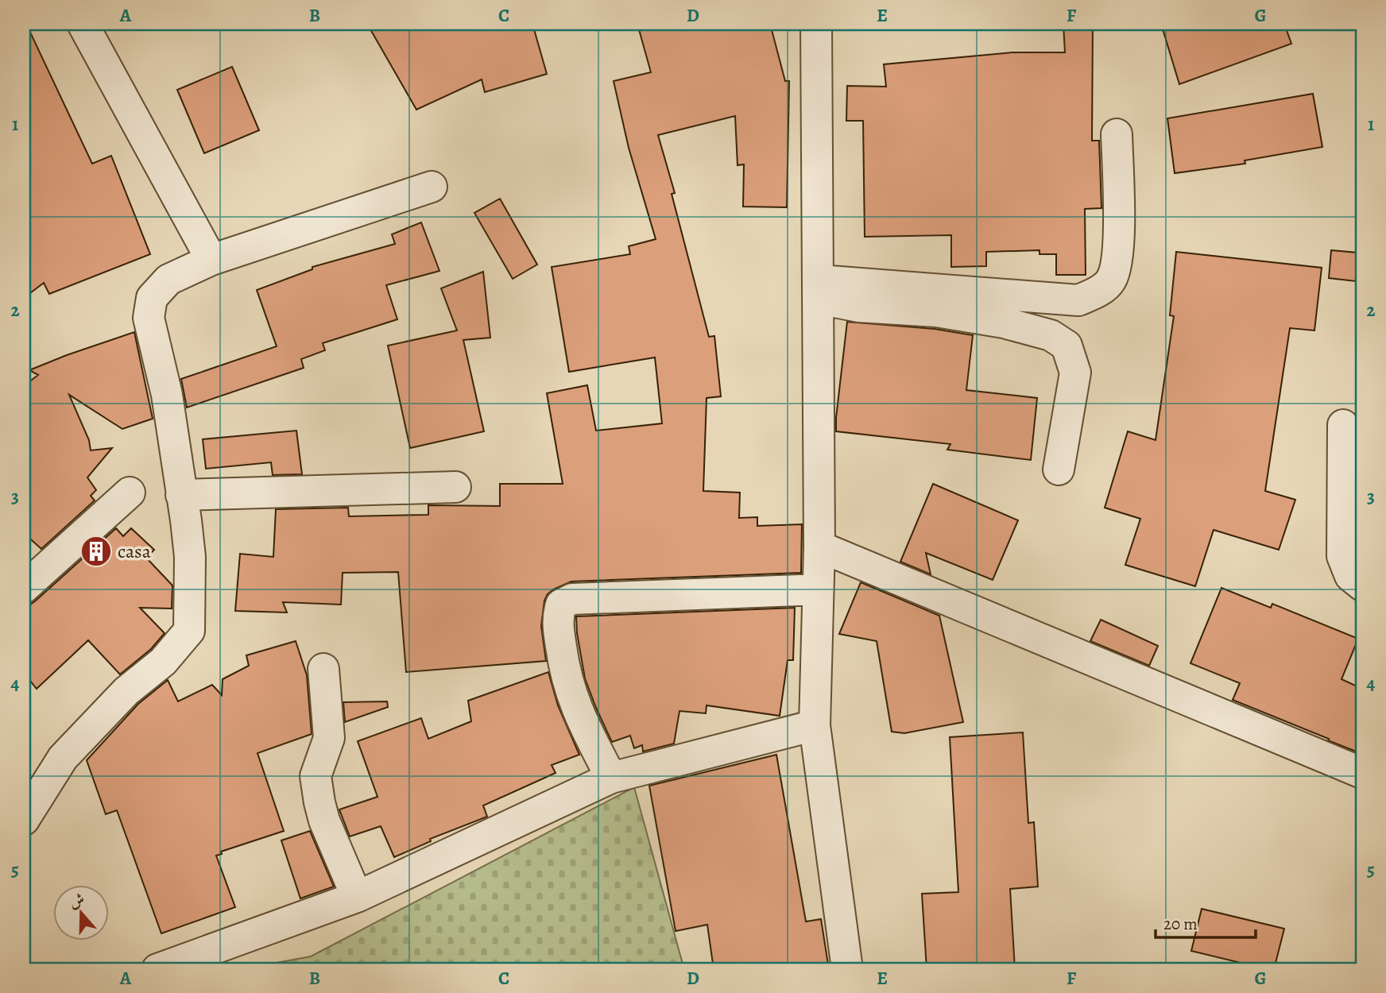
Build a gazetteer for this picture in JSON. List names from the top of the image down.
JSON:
{
  "places": {
    "building": ["casa"]
  },
  "scale_bar": "20 m",
  "north": "top",
  "grid": {
    "columns": [
      "A",
      "B",
      "C",
      "D",
      "E",
      "F",
      "G"
    ],
    "rows": [
      "1",
      "2",
      "3",
      "4",
      "5"
    ]
  }
}
